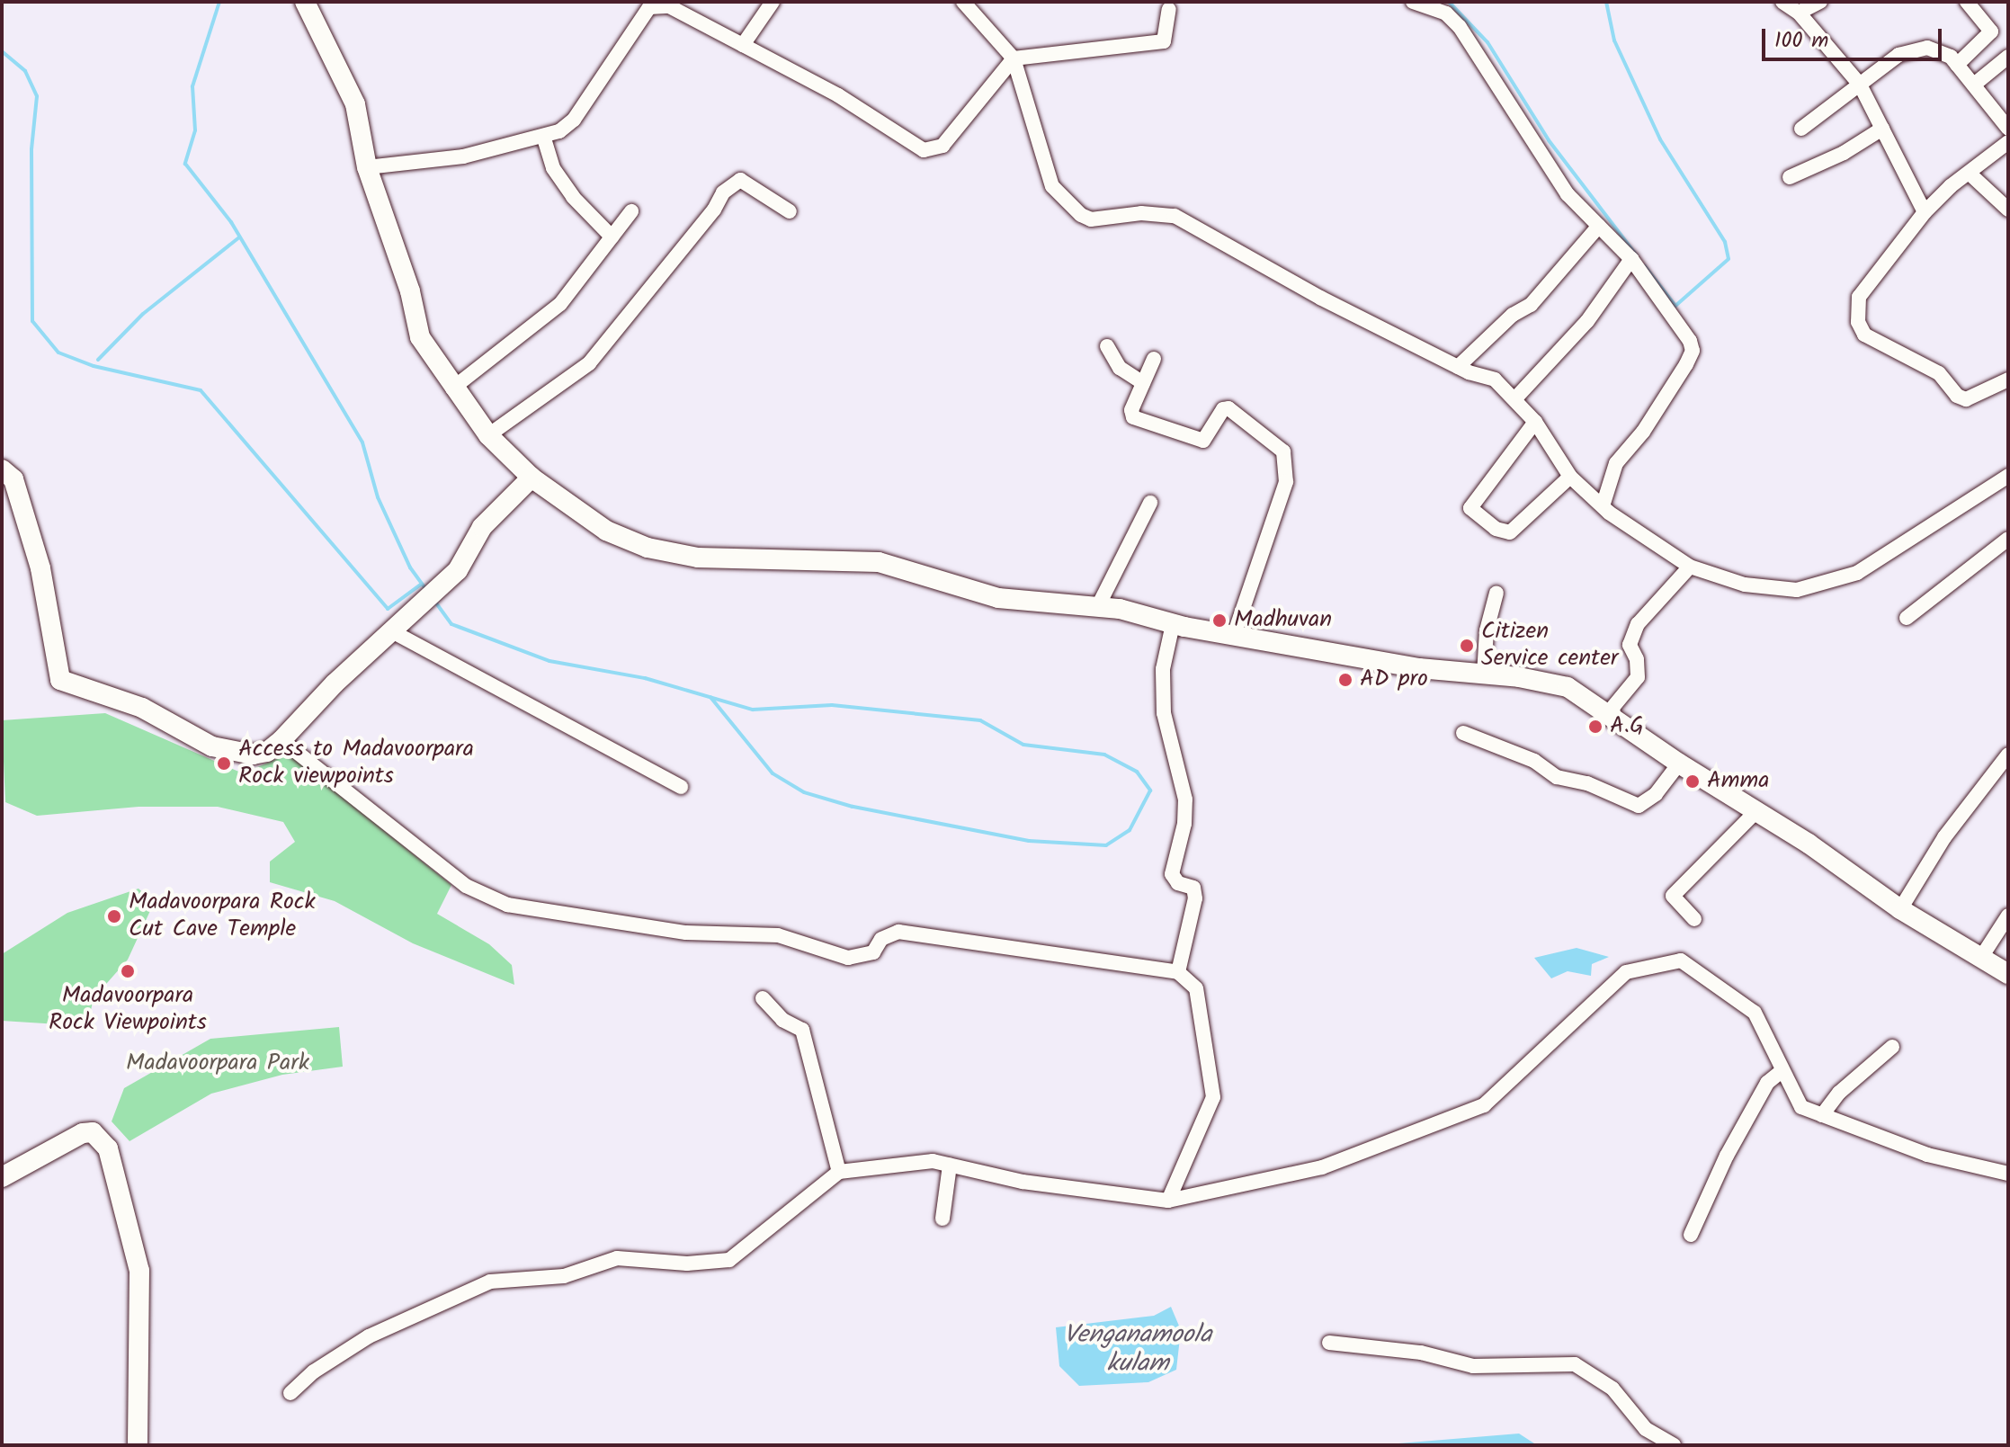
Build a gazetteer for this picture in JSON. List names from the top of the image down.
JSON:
{
  "water": ["Venganamoola kulam"],
  "parks": ["Madavoorpara Park"],
  "places": [
    "Madhuvan",
    "Citizen Service center",
    "AD pro",
    "A.G",
    "Access to Madavoorpara Rock viewpoints",
    "Amma",
    "Madavoorpara Rock Cut Cave Temple",
    "Madavoorpara Rock Viewpoints"
  ],
  "scale_bar": "100 m"
}
